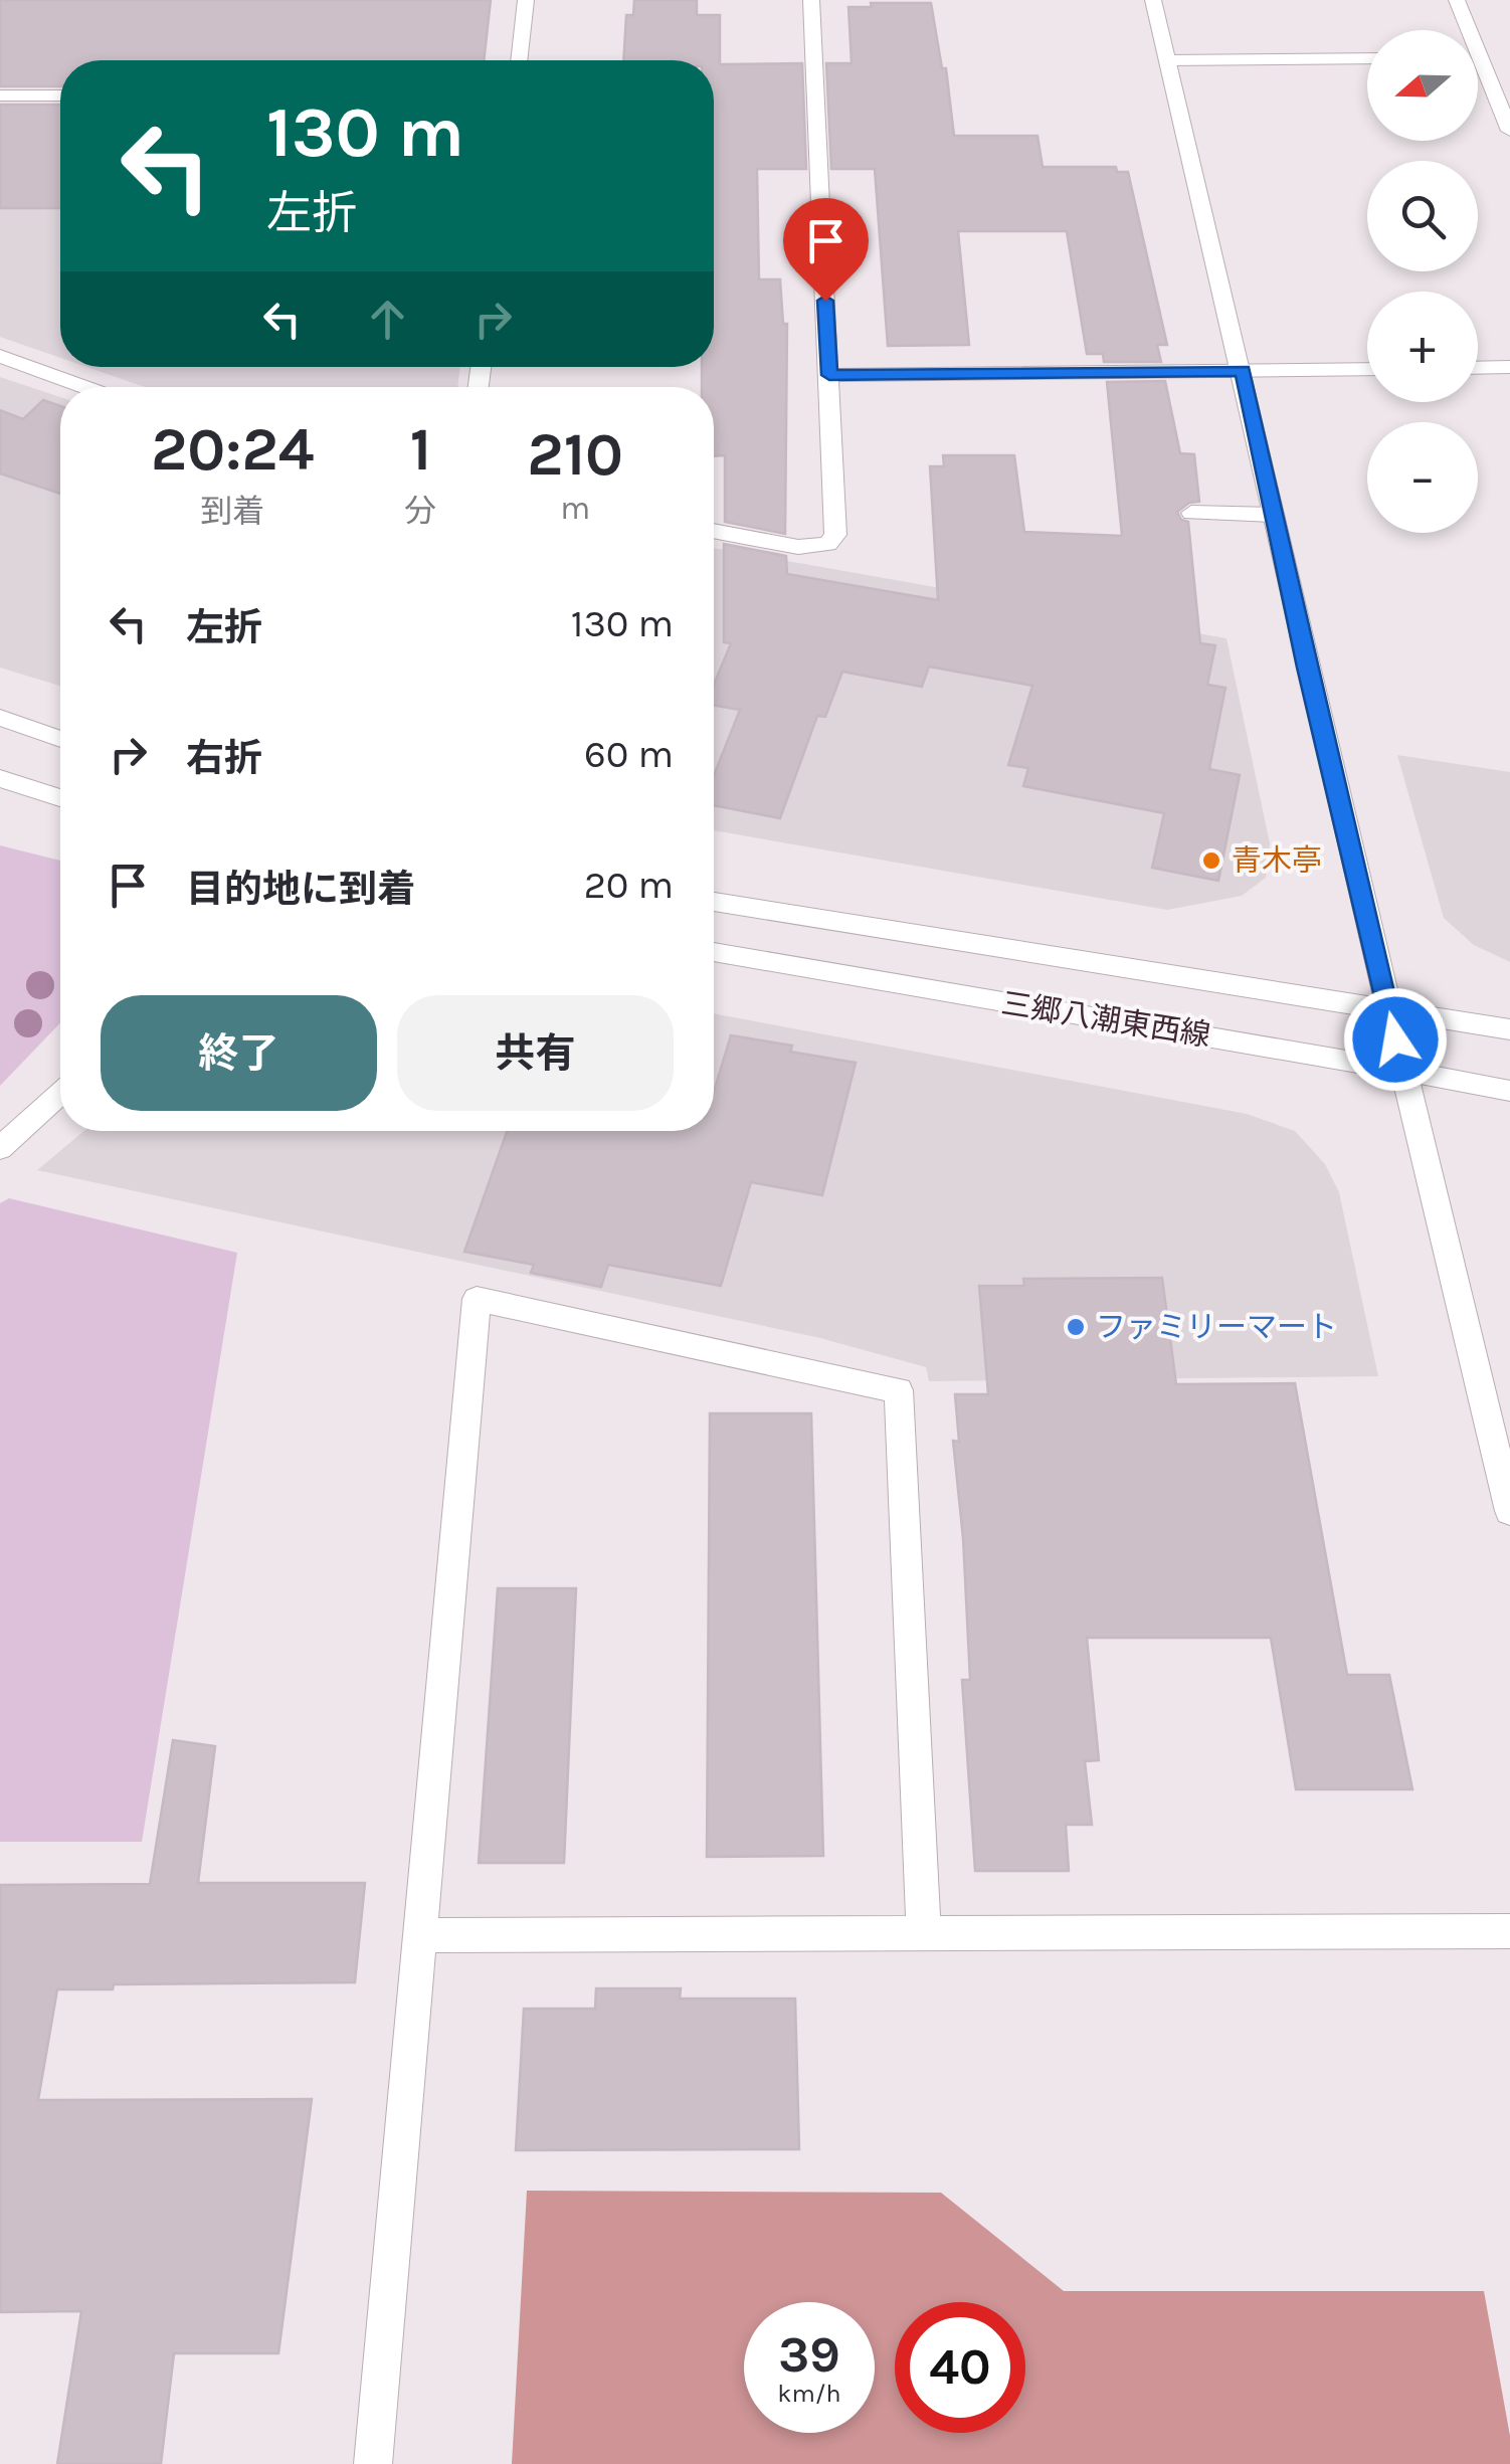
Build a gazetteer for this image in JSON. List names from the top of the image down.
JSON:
{
  "streets": {
    "street": ["三郷八潮東西線"]
  },
  "places": ["青木亭", "ファミリーマート"],
  "north": "left",
  "page": {
    "map_buttons": ["+", "−"],
    "turn": ["130 m", "左折"],
    "eta": [
      "20:24",
      "到着",
      "1",
      "分",
      "210",
      "m"
    ],
    "list": [
      {
        "name": "左折",
        "value": "130 m"
      },
      {
        "name": "右折",
        "value": "60 m"
      },
      {
        "name": "目的地に到着",
        "value": "20 m"
      }
    ],
    "buttons": ["終了", "共有"],
    "speed": "39 km/h",
    "limit": "40"
  }
}
